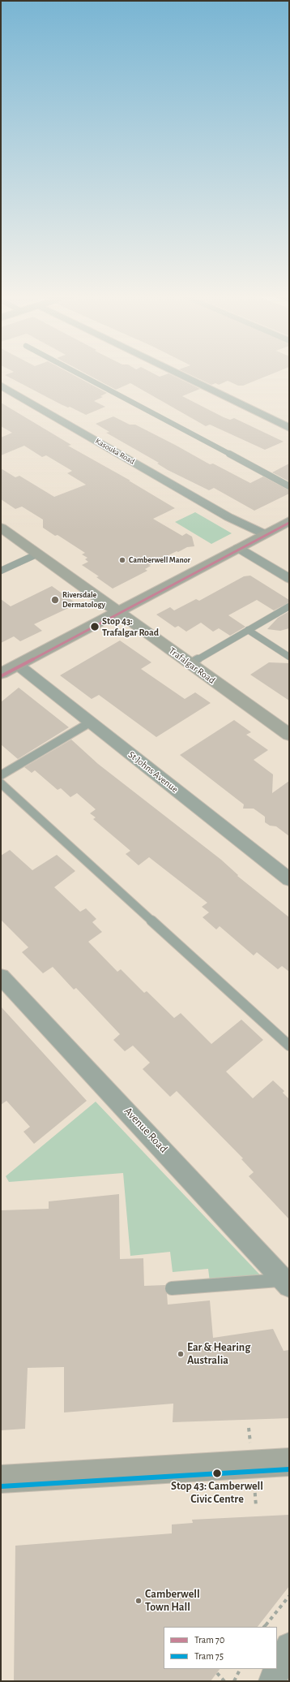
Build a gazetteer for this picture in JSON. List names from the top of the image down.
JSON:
{
  "streets": {
    "main road": ["Trafalgar Road"],
    "street": ["Kasouka Road", "St Johns Avenue", "Avenue Road"]
  },
  "places": [
    "Camberwell Manor",
    "Riversdale Dermatology",
    "Stop 43: Trafalgar Road",
    "Ear & Hearing Australia",
    "Stop 43: Camberwell Civic Centre",
    "Camberwell Town Hall"
  ],
  "lines": ["tram line 70", "tram line 75"],
  "legend": ["Tram 70", "Tram 75"]
}
